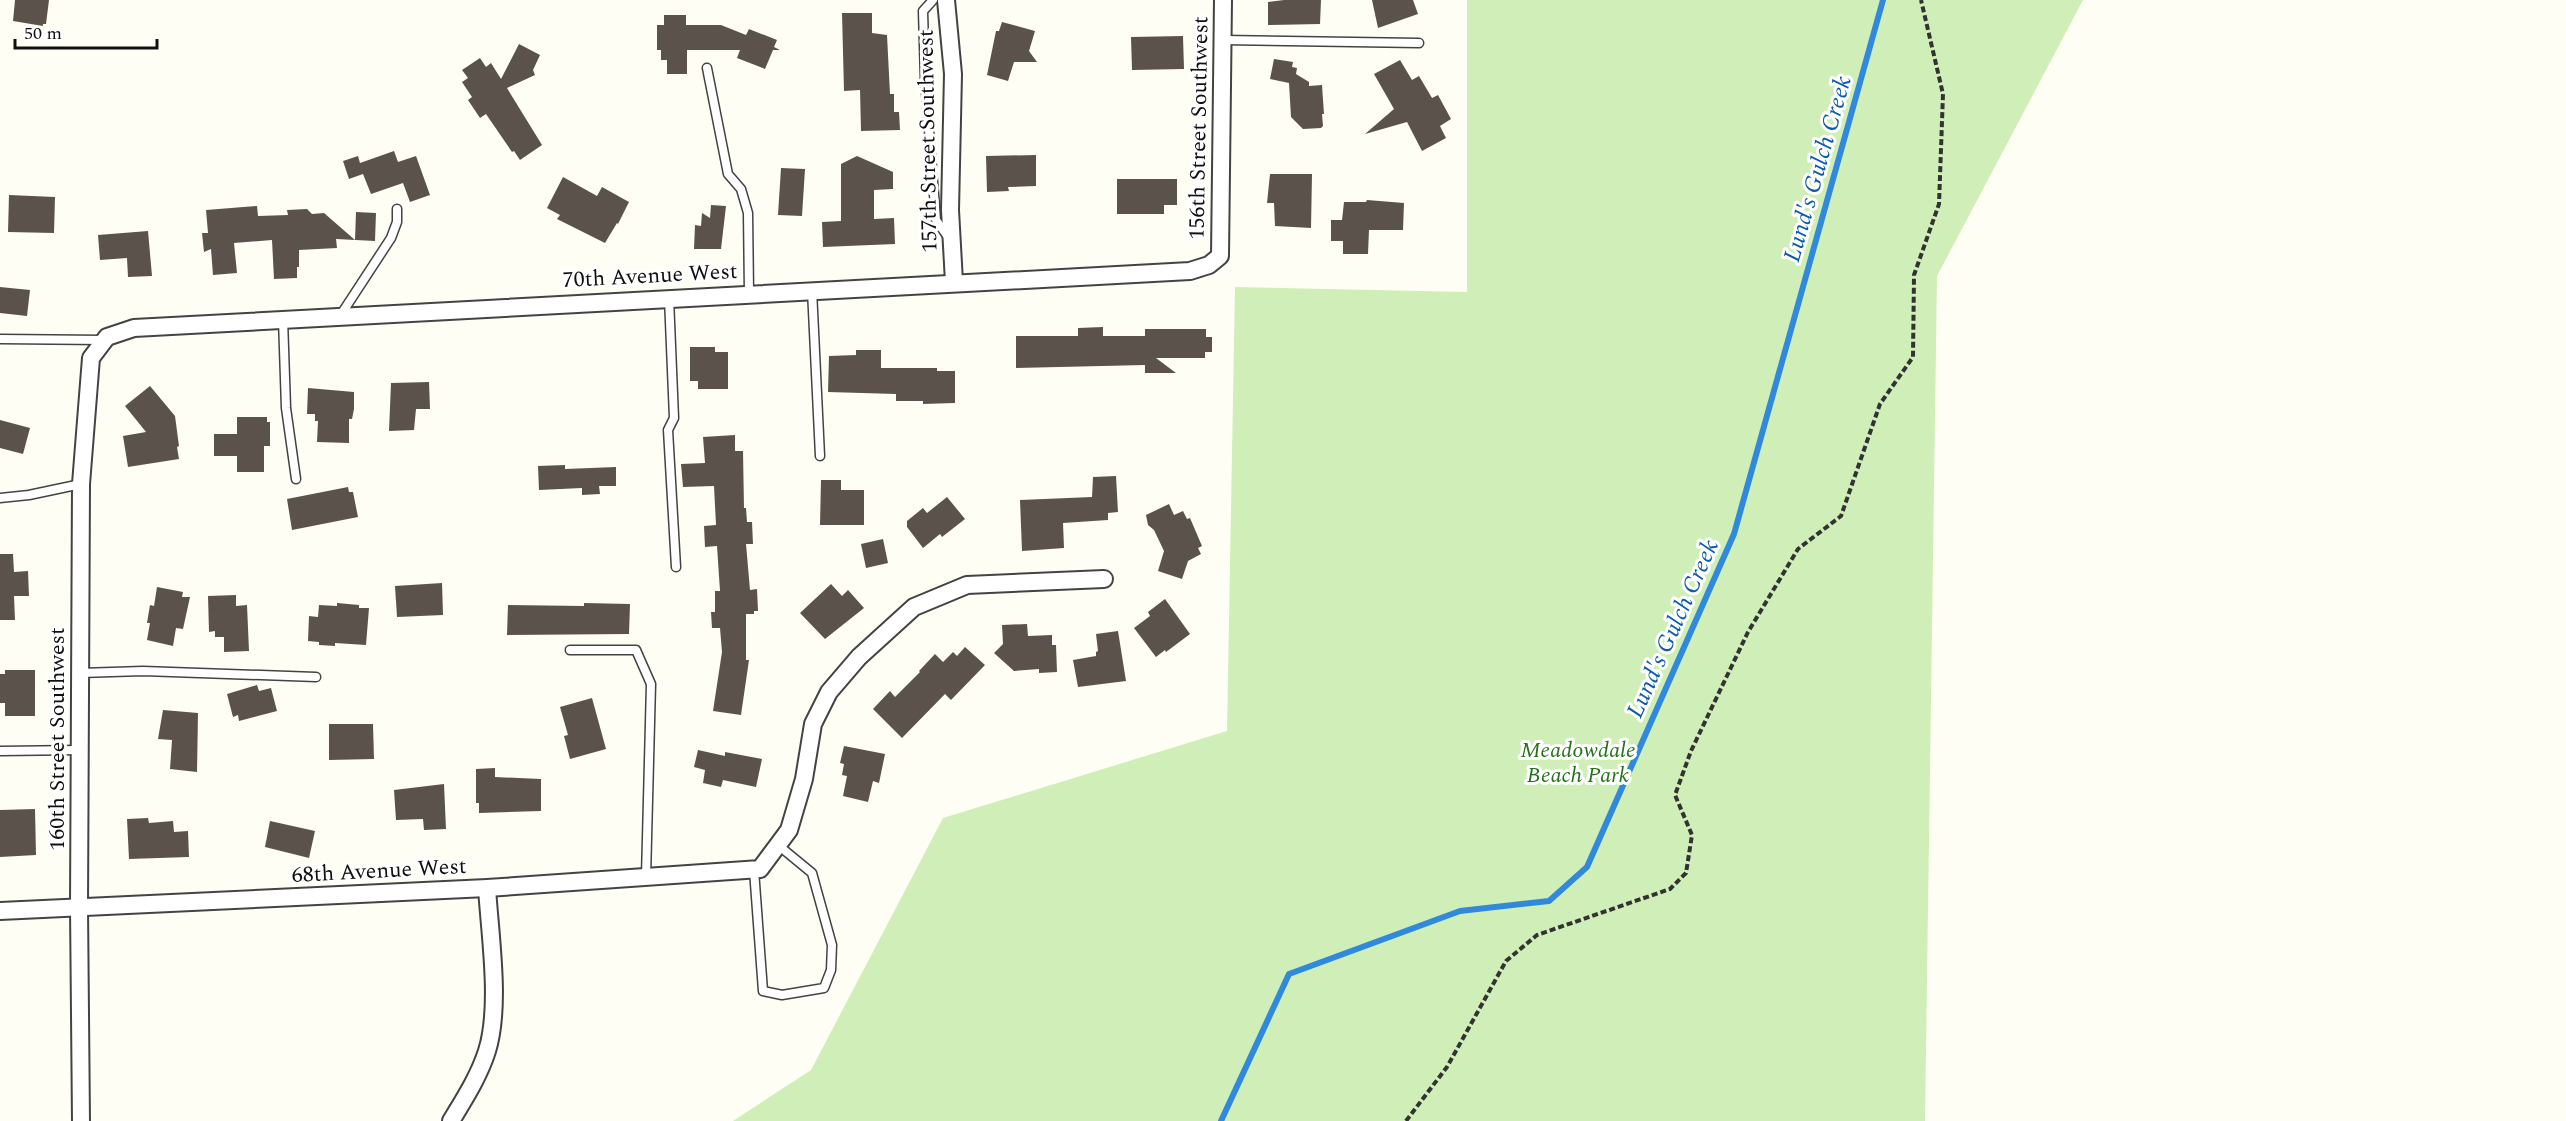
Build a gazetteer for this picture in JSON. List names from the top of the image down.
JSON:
{
  "streets": {
    "street": [
      "156th Street Southwest",
      "157th Street Southwest",
      "70th Avenue West",
      "160th Street Southwest",
      "68th Avenue West"
    ]
  },
  "crossings": [
    ["156th Street Southwest", "70th Avenue West"],
    ["157th Street Southwest", "70th Avenue West"],
    ["70th Avenue West", "160th Street Southwest"],
    ["160th Street Southwest", "68th Avenue West"]
  ],
  "water": ["Lund's Gulch Creek"],
  "parks": ["Meadowdale Beach Park"],
  "scale_bar": "50 m"
}
